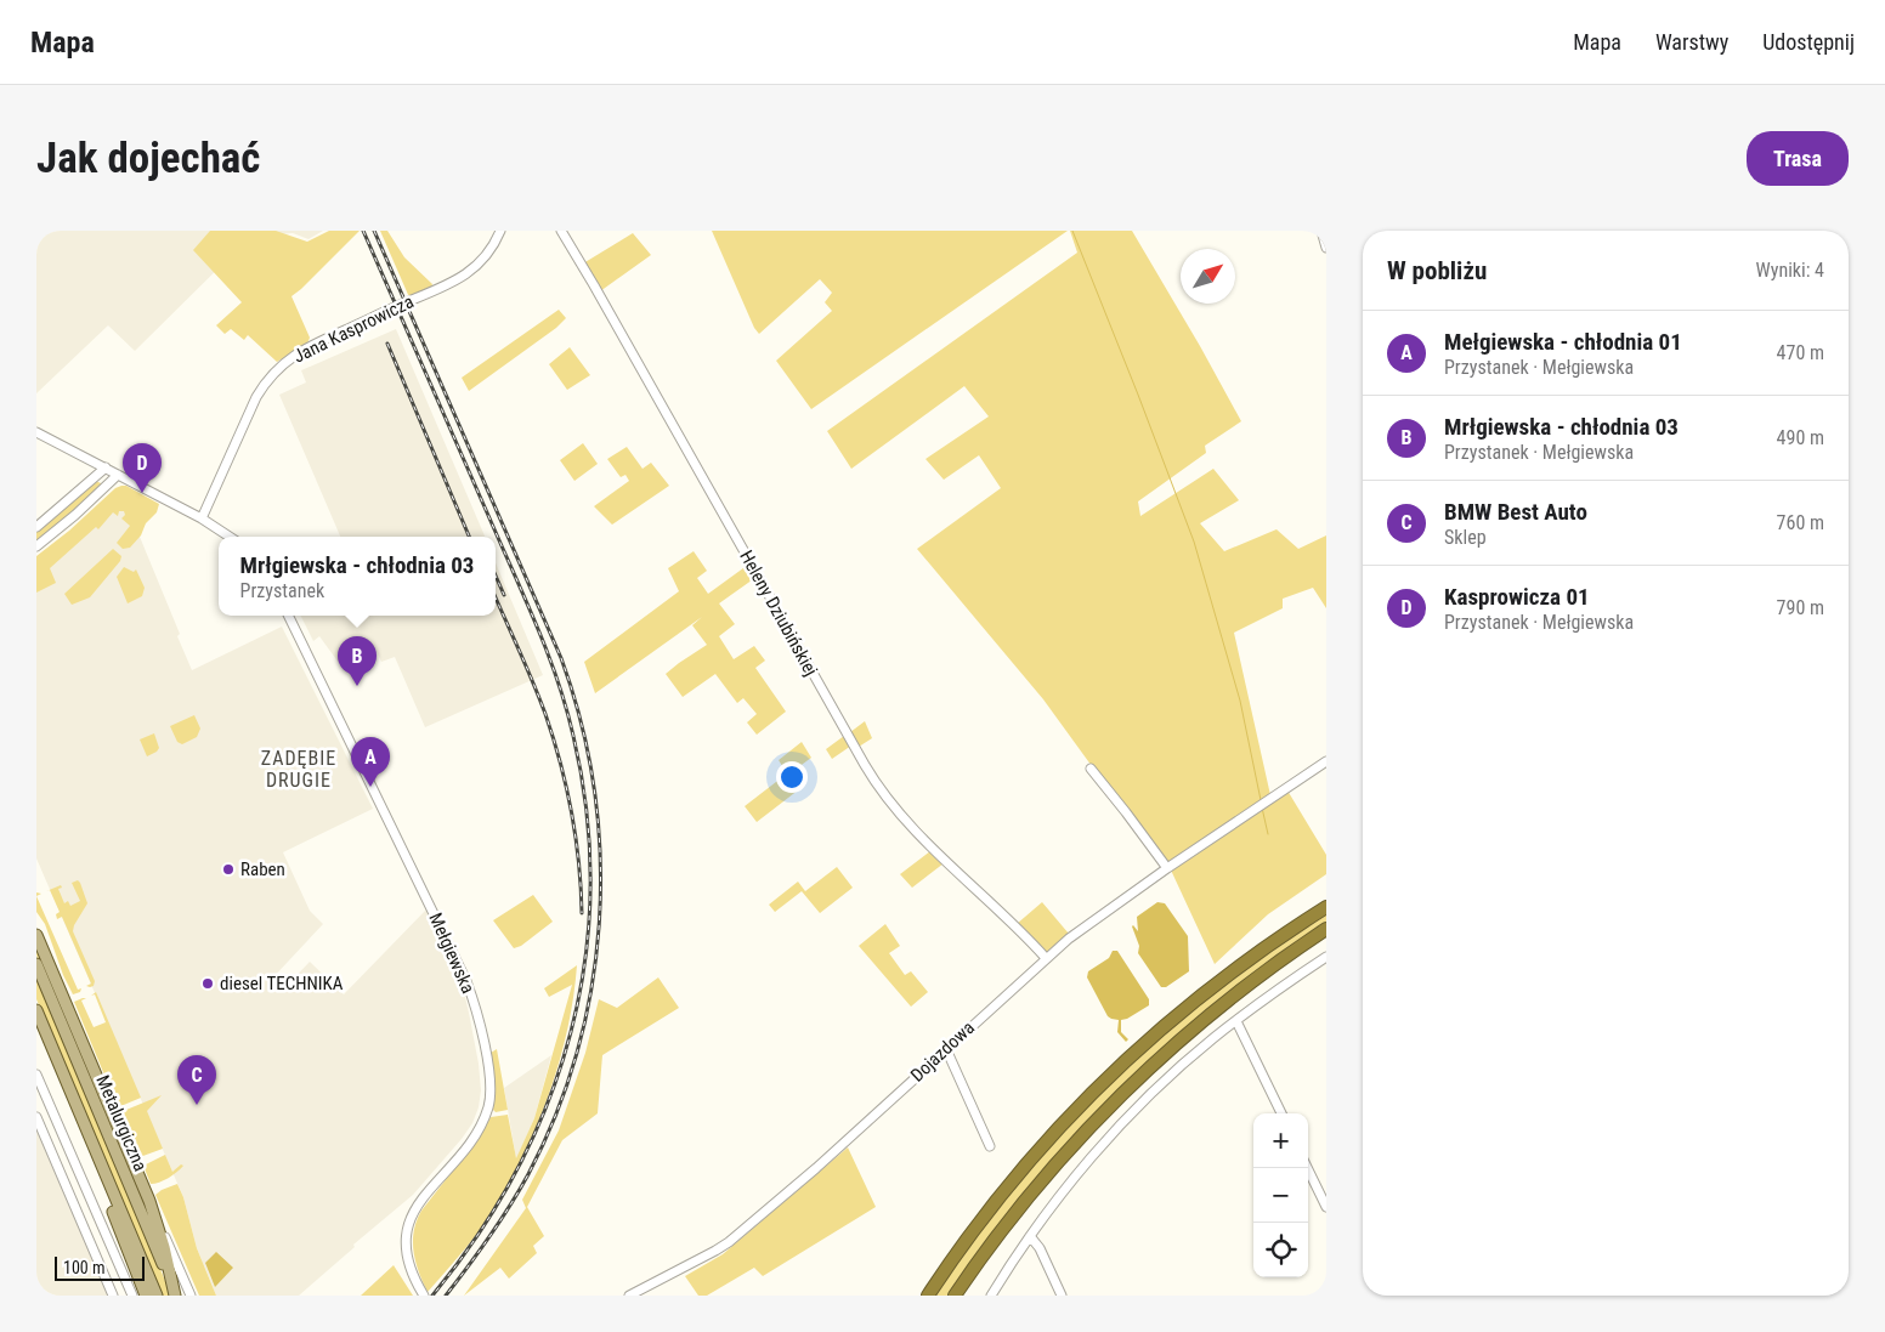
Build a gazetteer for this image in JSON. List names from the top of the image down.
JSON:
{
  "streets": {
    "main road": ["Metalurgiczna"],
    "street": [
      "Jana Kasprowicza",
      "Heleny Dziubińskiej",
      "Mełgiewska",
      "Dojazdowa"
    ]
  },
  "crossings": [
    ["Heleny Dziubińskiej", "Dojazdowa"]
  ],
  "districts": ["ZADĘBIE DRUGIE"],
  "places": ["Raben", "diesel TECHNIKA"],
  "scale_bar": "100 m",
  "north": "top right",
  "page": {
    "header": "Mapa",
    "nav": ["Mapa", "Warstwy", "Udostępnij"],
    "buttons": "Trasa",
    "title": "Jak dojechać",
    "heading": ["W pobliżu", "Wyniki: 4"],
    "list": [
      {
        "mark": "A",
        "name": "Mełgiewska - chłodnia 01",
        "note": "Przystanek · Mełgiewska",
        "value": "470 m"
      },
      {
        "mark": "B",
        "name": "Mrłgiewska - chłodnia 03",
        "note": "Przystanek · Mełgiewska",
        "value": "490 m"
      },
      {
        "mark": "C",
        "name": "BMW Best Auto",
        "note": "Sklep",
        "value": "760 m"
      },
      {
        "mark": "D",
        "name": "Kasprowicza 01",
        "note": "Przystanek · Mełgiewska",
        "value": "790 m"
      }
    ],
    "pins": [
      "D",
      "B",
      "A",
      "C"
    ],
    "popup": ["Mrłgiewska - chłodnia 03", "Przystanek"],
    "map_buttons": ["+", "−"],
    "scale": "100 m"
  }
}
